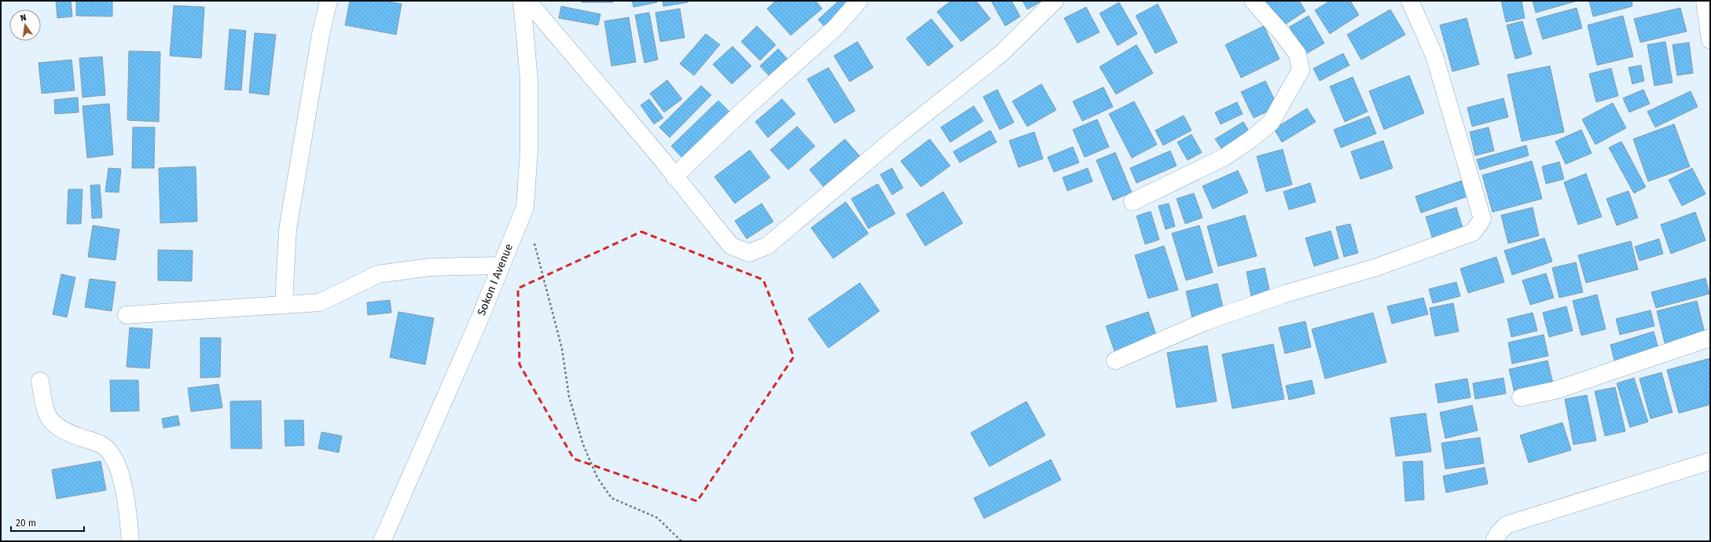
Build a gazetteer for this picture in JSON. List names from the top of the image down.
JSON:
{
  "streets": {
    "street": ["Sokon I Avenue"]
  },
  "scale_bar": "20 m",
  "north": "top"
}
